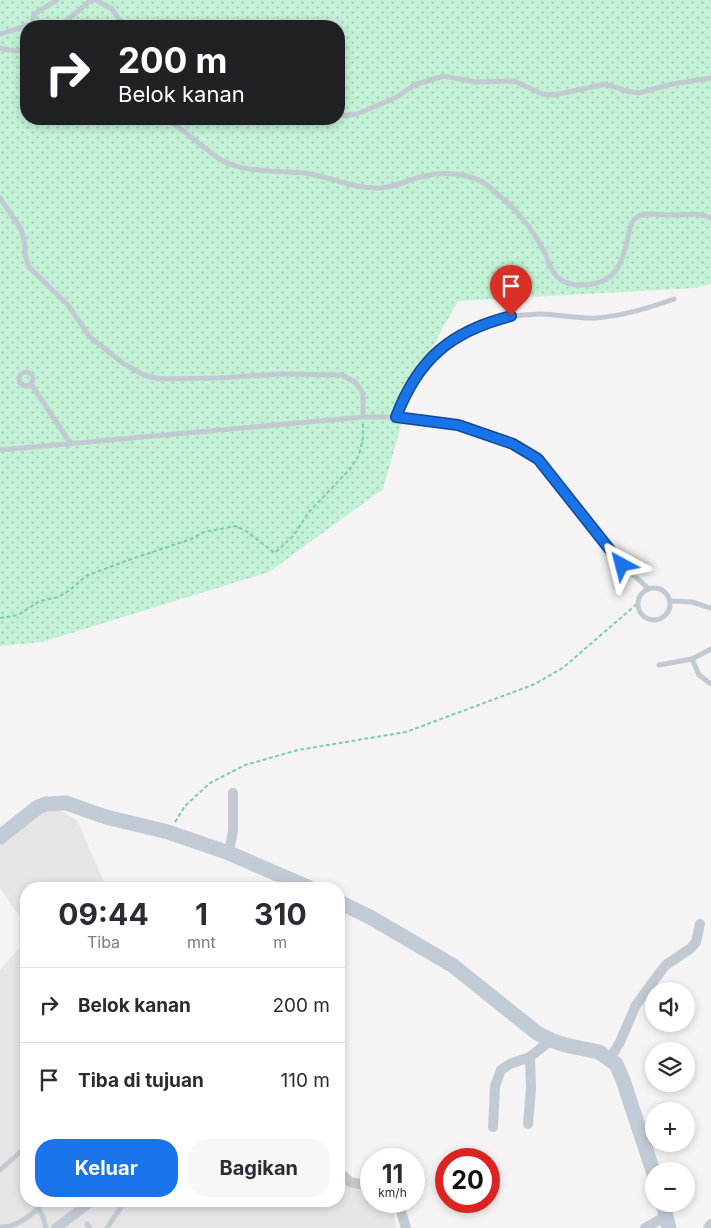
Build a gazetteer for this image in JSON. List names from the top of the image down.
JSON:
{
  "page": {
    "turn": ["200 m", "Belok kanan"],
    "eta": [
      "09:44",
      "Tiba",
      "1",
      "mnt",
      "310",
      "m"
    ],
    "list": [
      {
        "name": "Belok kanan",
        "value": "200 m"
      },
      {
        "name": "Tiba di tujuan",
        "value": "110 m"
      }
    ],
    "map_buttons": ["+", "−"],
    "buttons": ["Keluar", "Bagikan"],
    "speed": "11 km/h",
    "limit": "20"
  }
}
